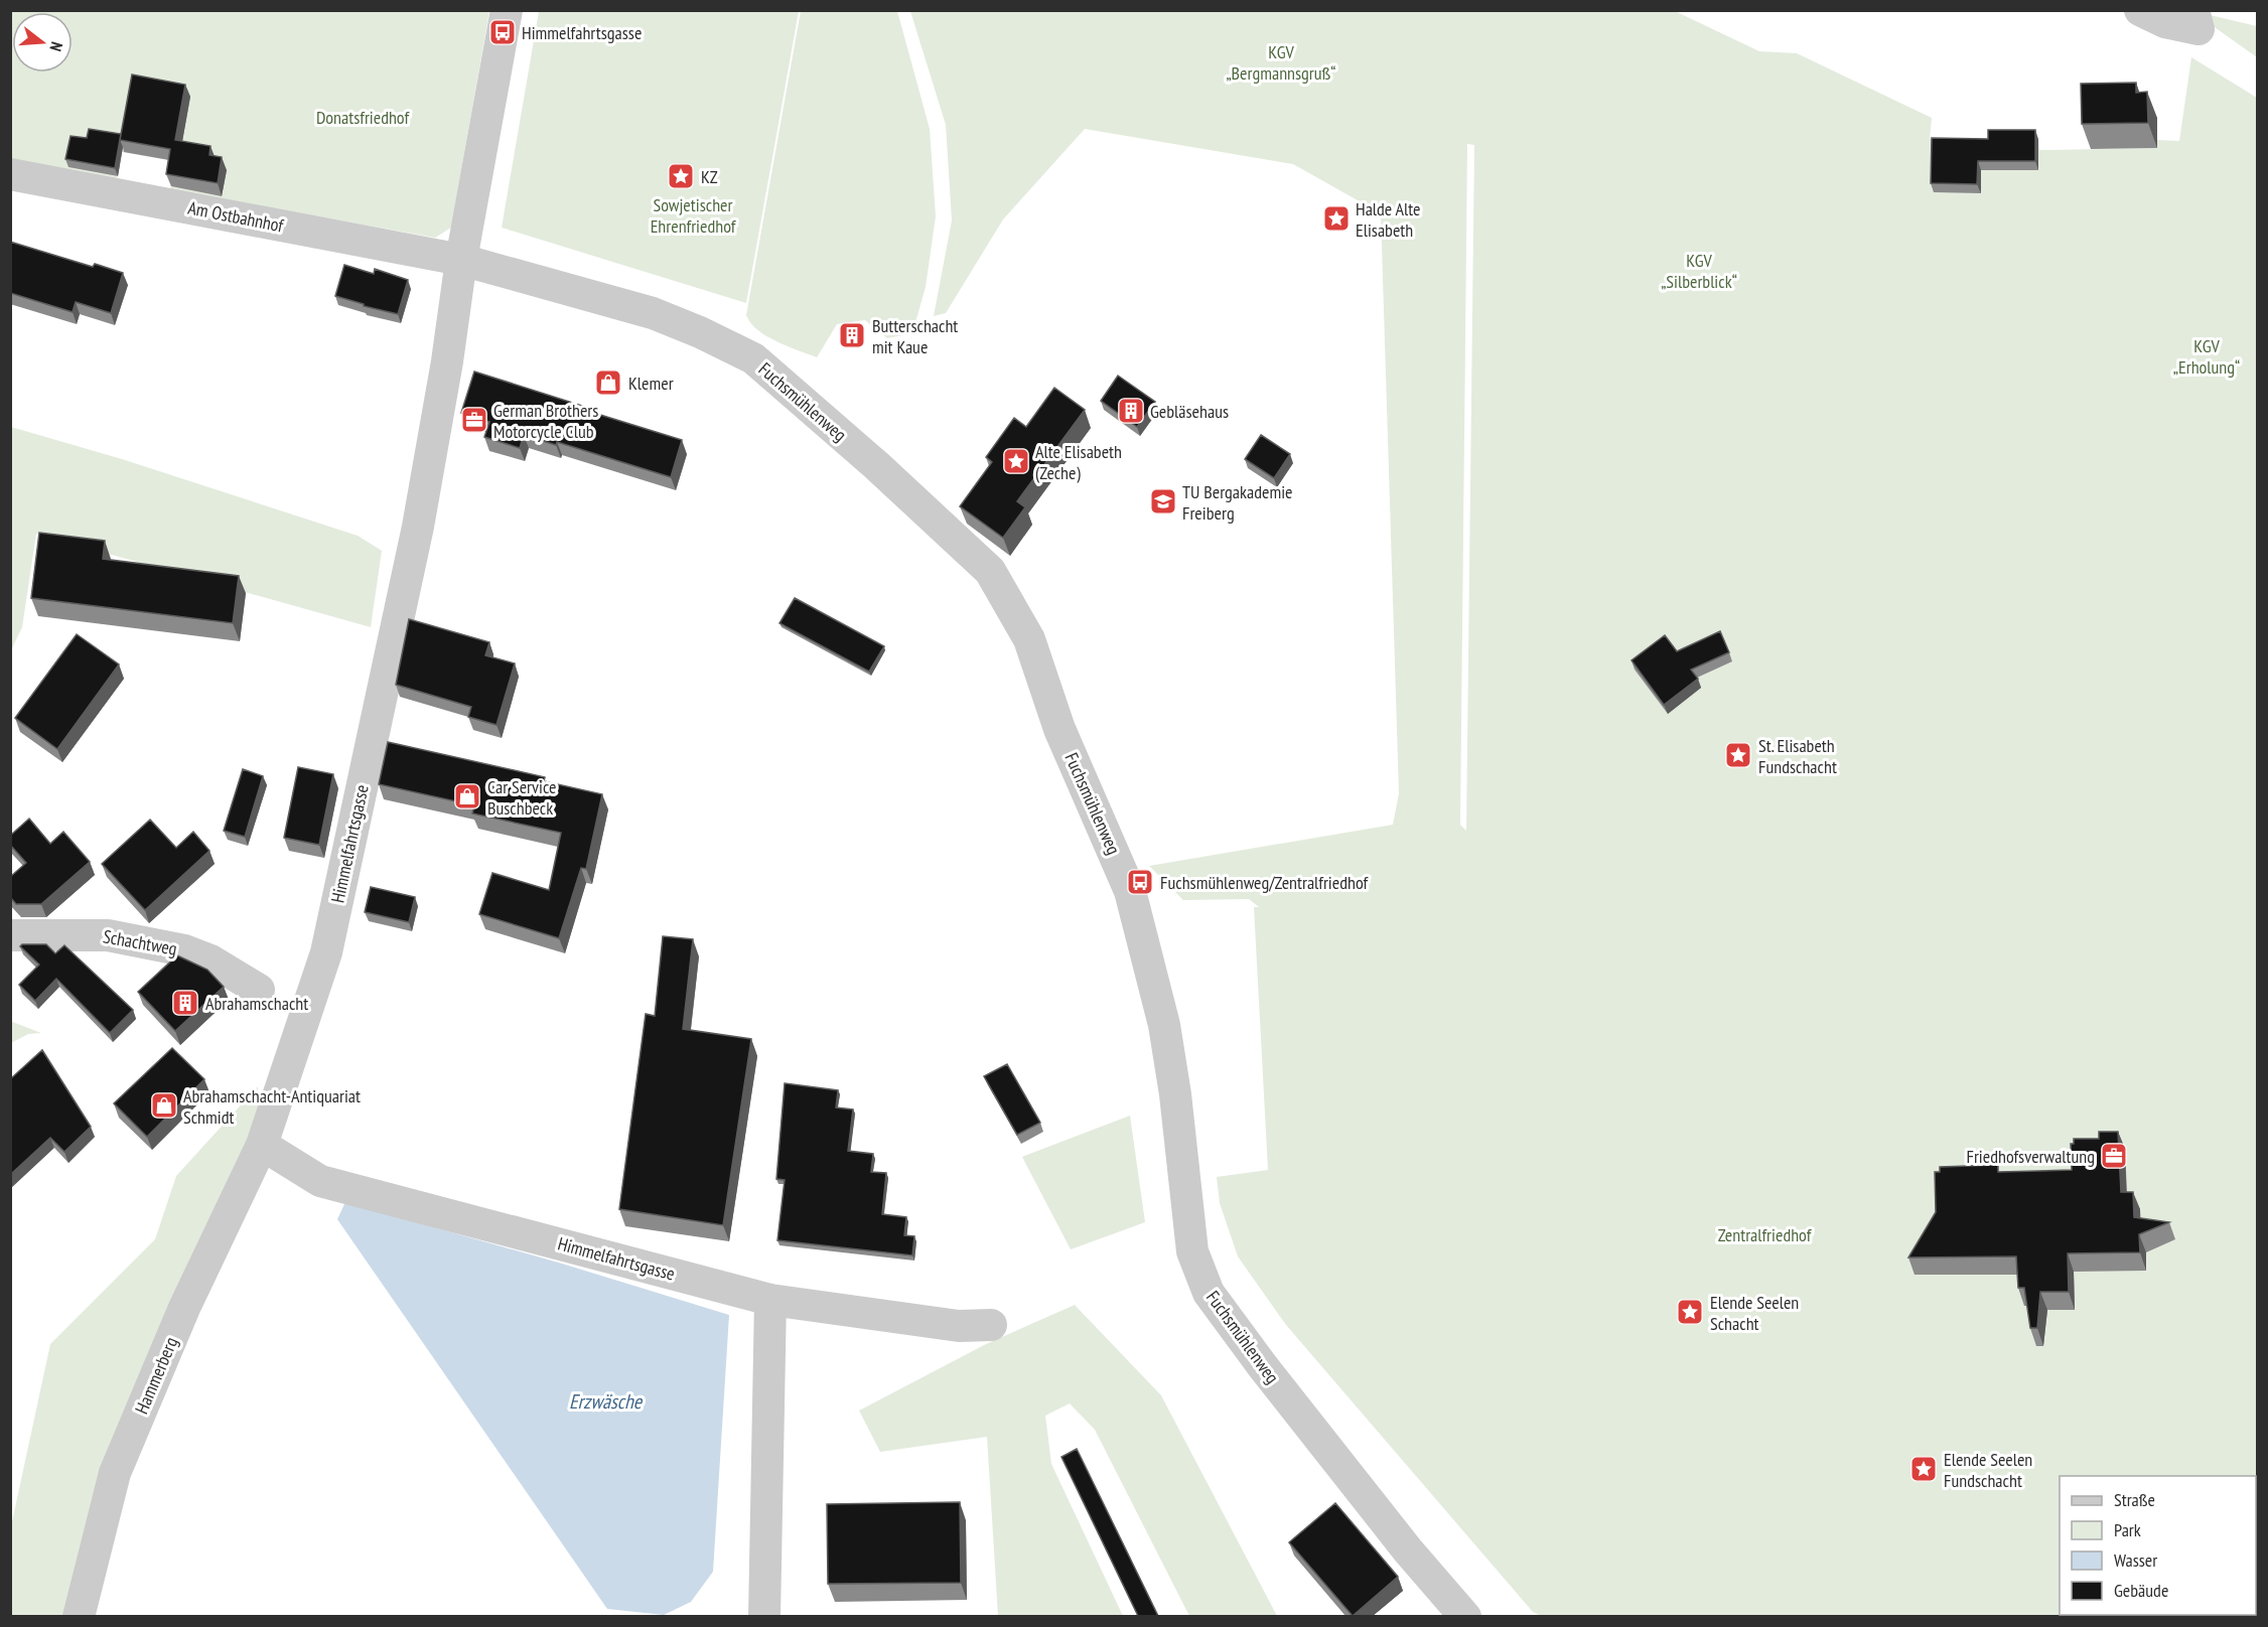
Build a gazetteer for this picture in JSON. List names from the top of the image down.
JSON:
{
  "streets": {
    "street": [
      "Am Ostbahnhof",
      "Fuchsmühlenweg",
      "Himmelfahrtsgasse",
      "Schachtweg",
      "Hammerberg"
    ]
  },
  "crossings": [
    ["Am Ostbahnhof", "Fuchsmühlenweg"],
    ["Am Ostbahnhof", "Himmelfahrtsgasse"],
    ["Fuchsmühlenweg", "Himmelfahrtsgasse"],
    ["Himmelfahrtsgasse", "Hammerberg"]
  ],
  "water": ["Erzwäsche"],
  "parks": [
    "KGV „Bergmannsgruß“",
    "Donatsfriedhof",
    "Sowjetischer Ehrenfriedhof",
    "KGV „Silberblick“",
    "KGV „Erholung“",
    "Zentralfriedhof"
  ],
  "places": {
    "bus stop": ["Himmelfahrtsgasse", "Fuchsmühlenweg/Zentralfriedhof"],
    "place": [
      "KZ",
      "Halde Alte Elisabeth",
      "Alte Elisabeth (Zeche)",
      "St. Elisabeth Fundschacht",
      "Elende Seelen Schacht",
      "Elende Seelen Fundschacht"
    ],
    "building": ["Butterschacht mit Kaue", "Gebläsehaus", "Abrahamschacht"],
    "shop": ["Klemer", "Car Service Buschbeck", "Abrahamschacht-Antiquariat Schmidt"],
    "office": ["German Brothers Motorcycle Club", "Friedhofsverwaltung"],
    "school or university": ["TU Bergakademie Freiberg"]
  },
  "legend": [
    "Straße",
    "Park",
    "Wasser",
    "Gebäude"
  ],
  "north": "right"
}
